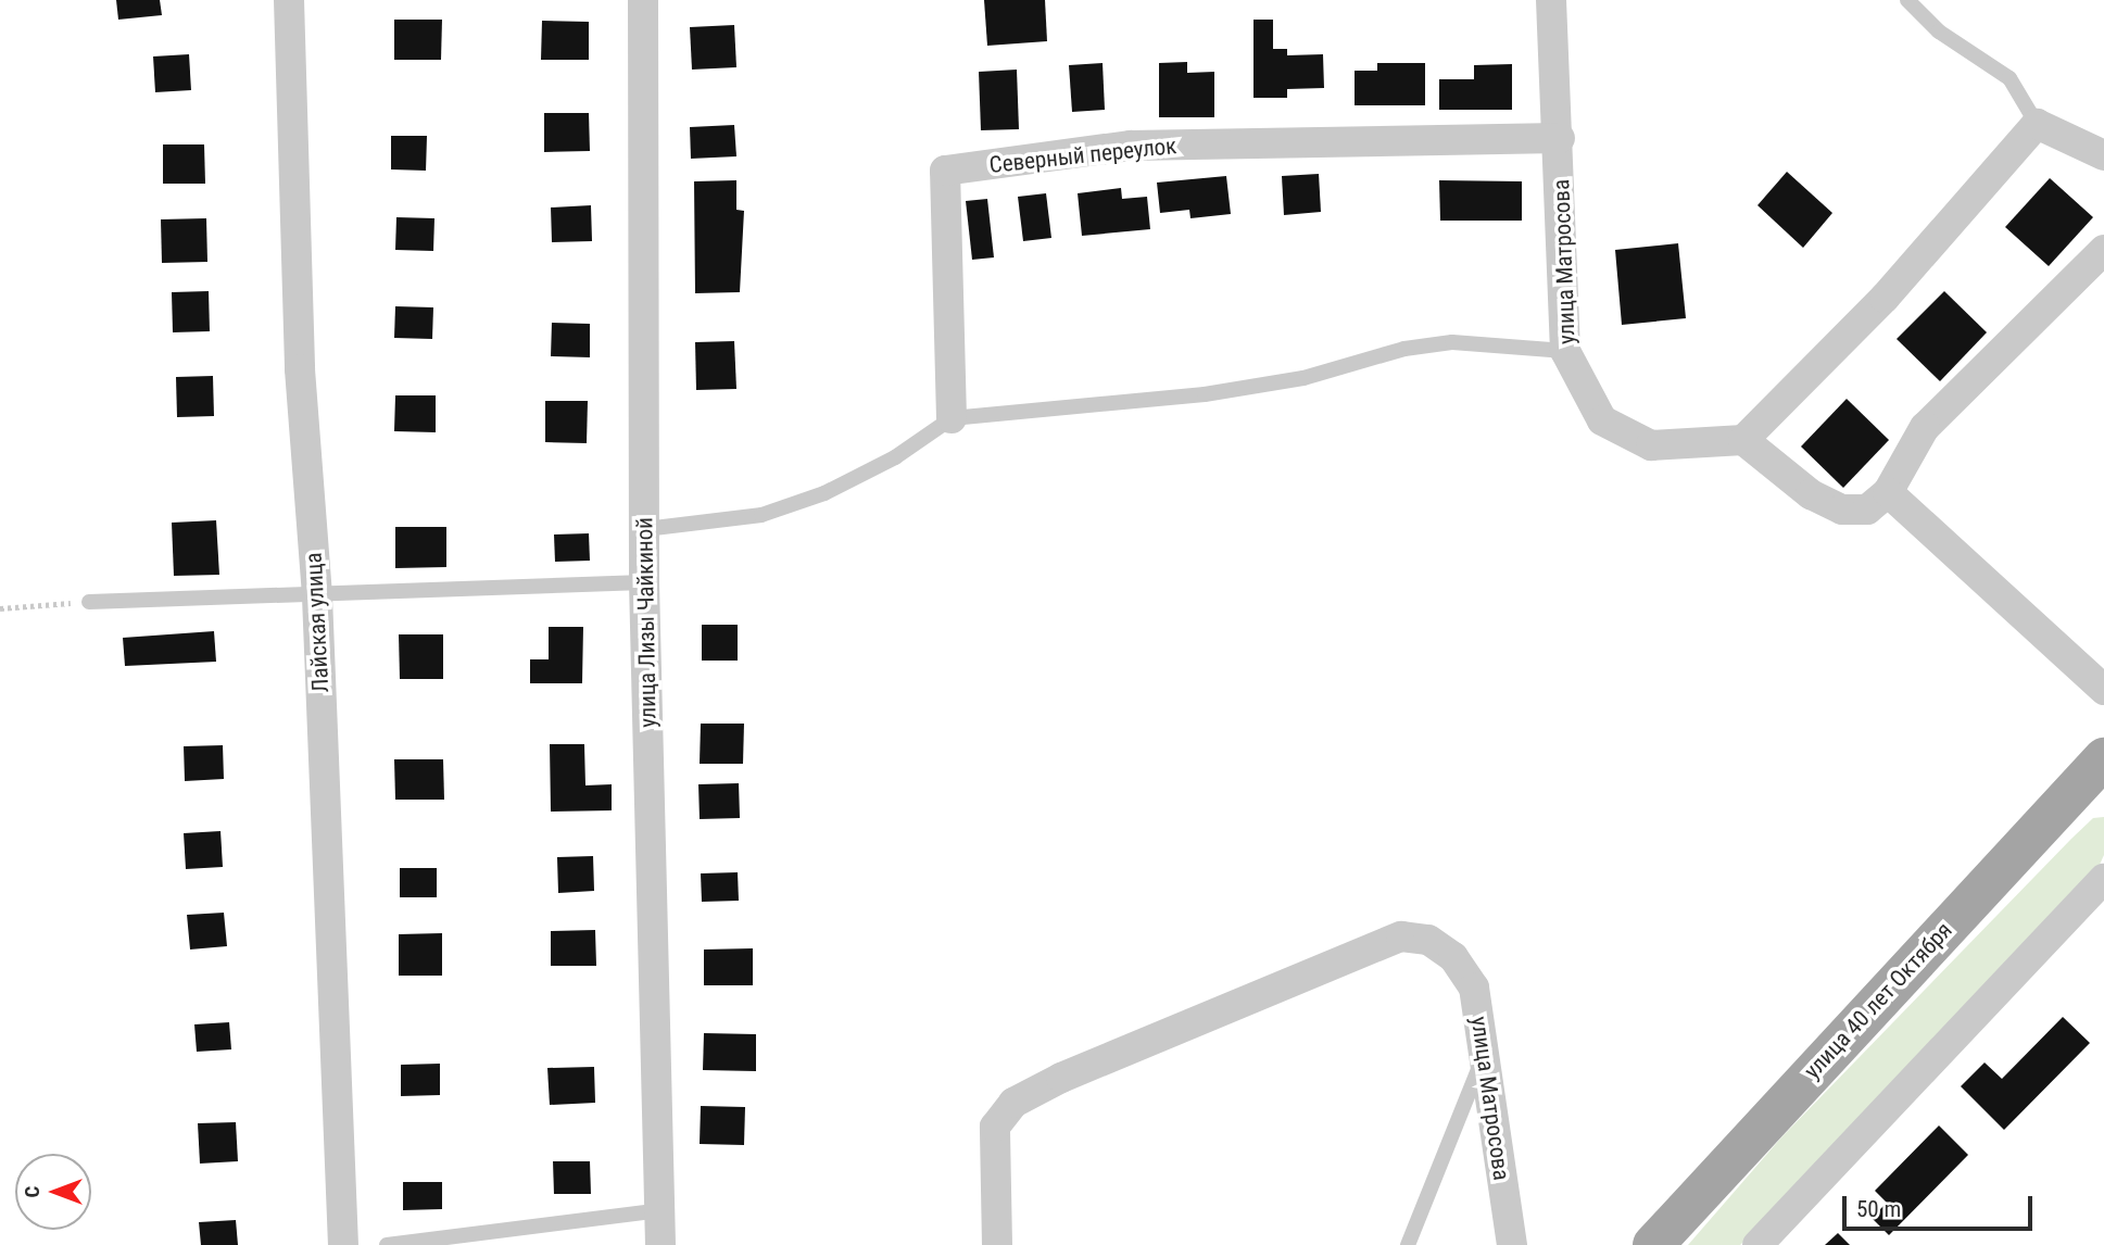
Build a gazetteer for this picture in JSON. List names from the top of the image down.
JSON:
{
  "streets": {
    "main road": ["улица 40 лет Октября"],
    "street": [
      "Северный переулок",
      "улица Матросова",
      "Лайская улица",
      "улица Лизы Чайкиной"
    ]
  },
  "crossings": [
    ["Северный переулок", "улица Матросова"]
  ],
  "scale_bar": "50 m",
  "north": "left"
}
